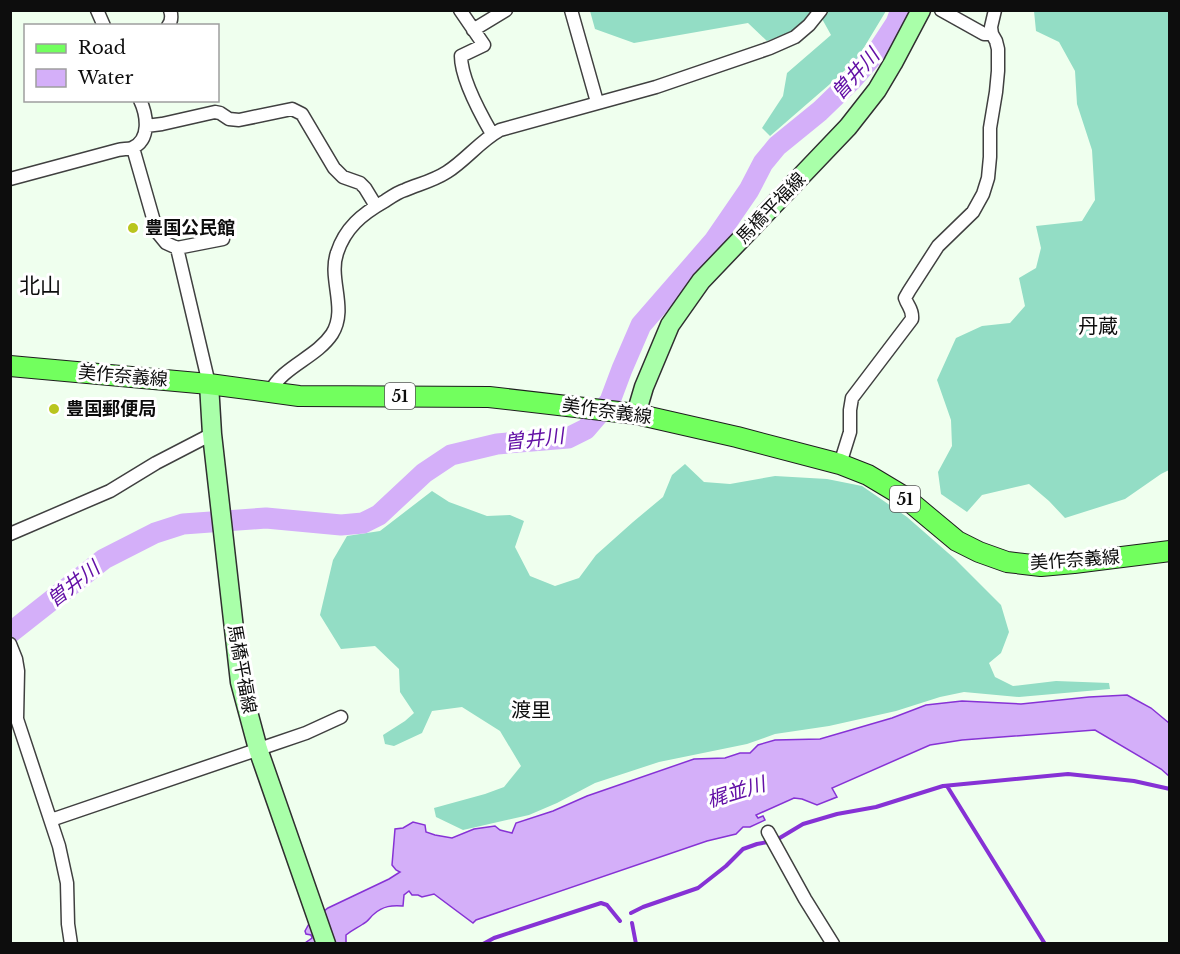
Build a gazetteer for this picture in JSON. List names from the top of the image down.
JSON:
{
  "streets": {
    "main road": ["馬橋平福線", "美作奈義線", "51"]
  },
  "crossings": [
    ["馬橋平福線", "美作奈義線"]
  ],
  "districts": ["北山", "丹蔵", "渡里"],
  "water": ["曽井川", "梶並川"],
  "places": ["豊国公民館", "豊国郵便局"],
  "legend": ["Road", "Water"]
}
